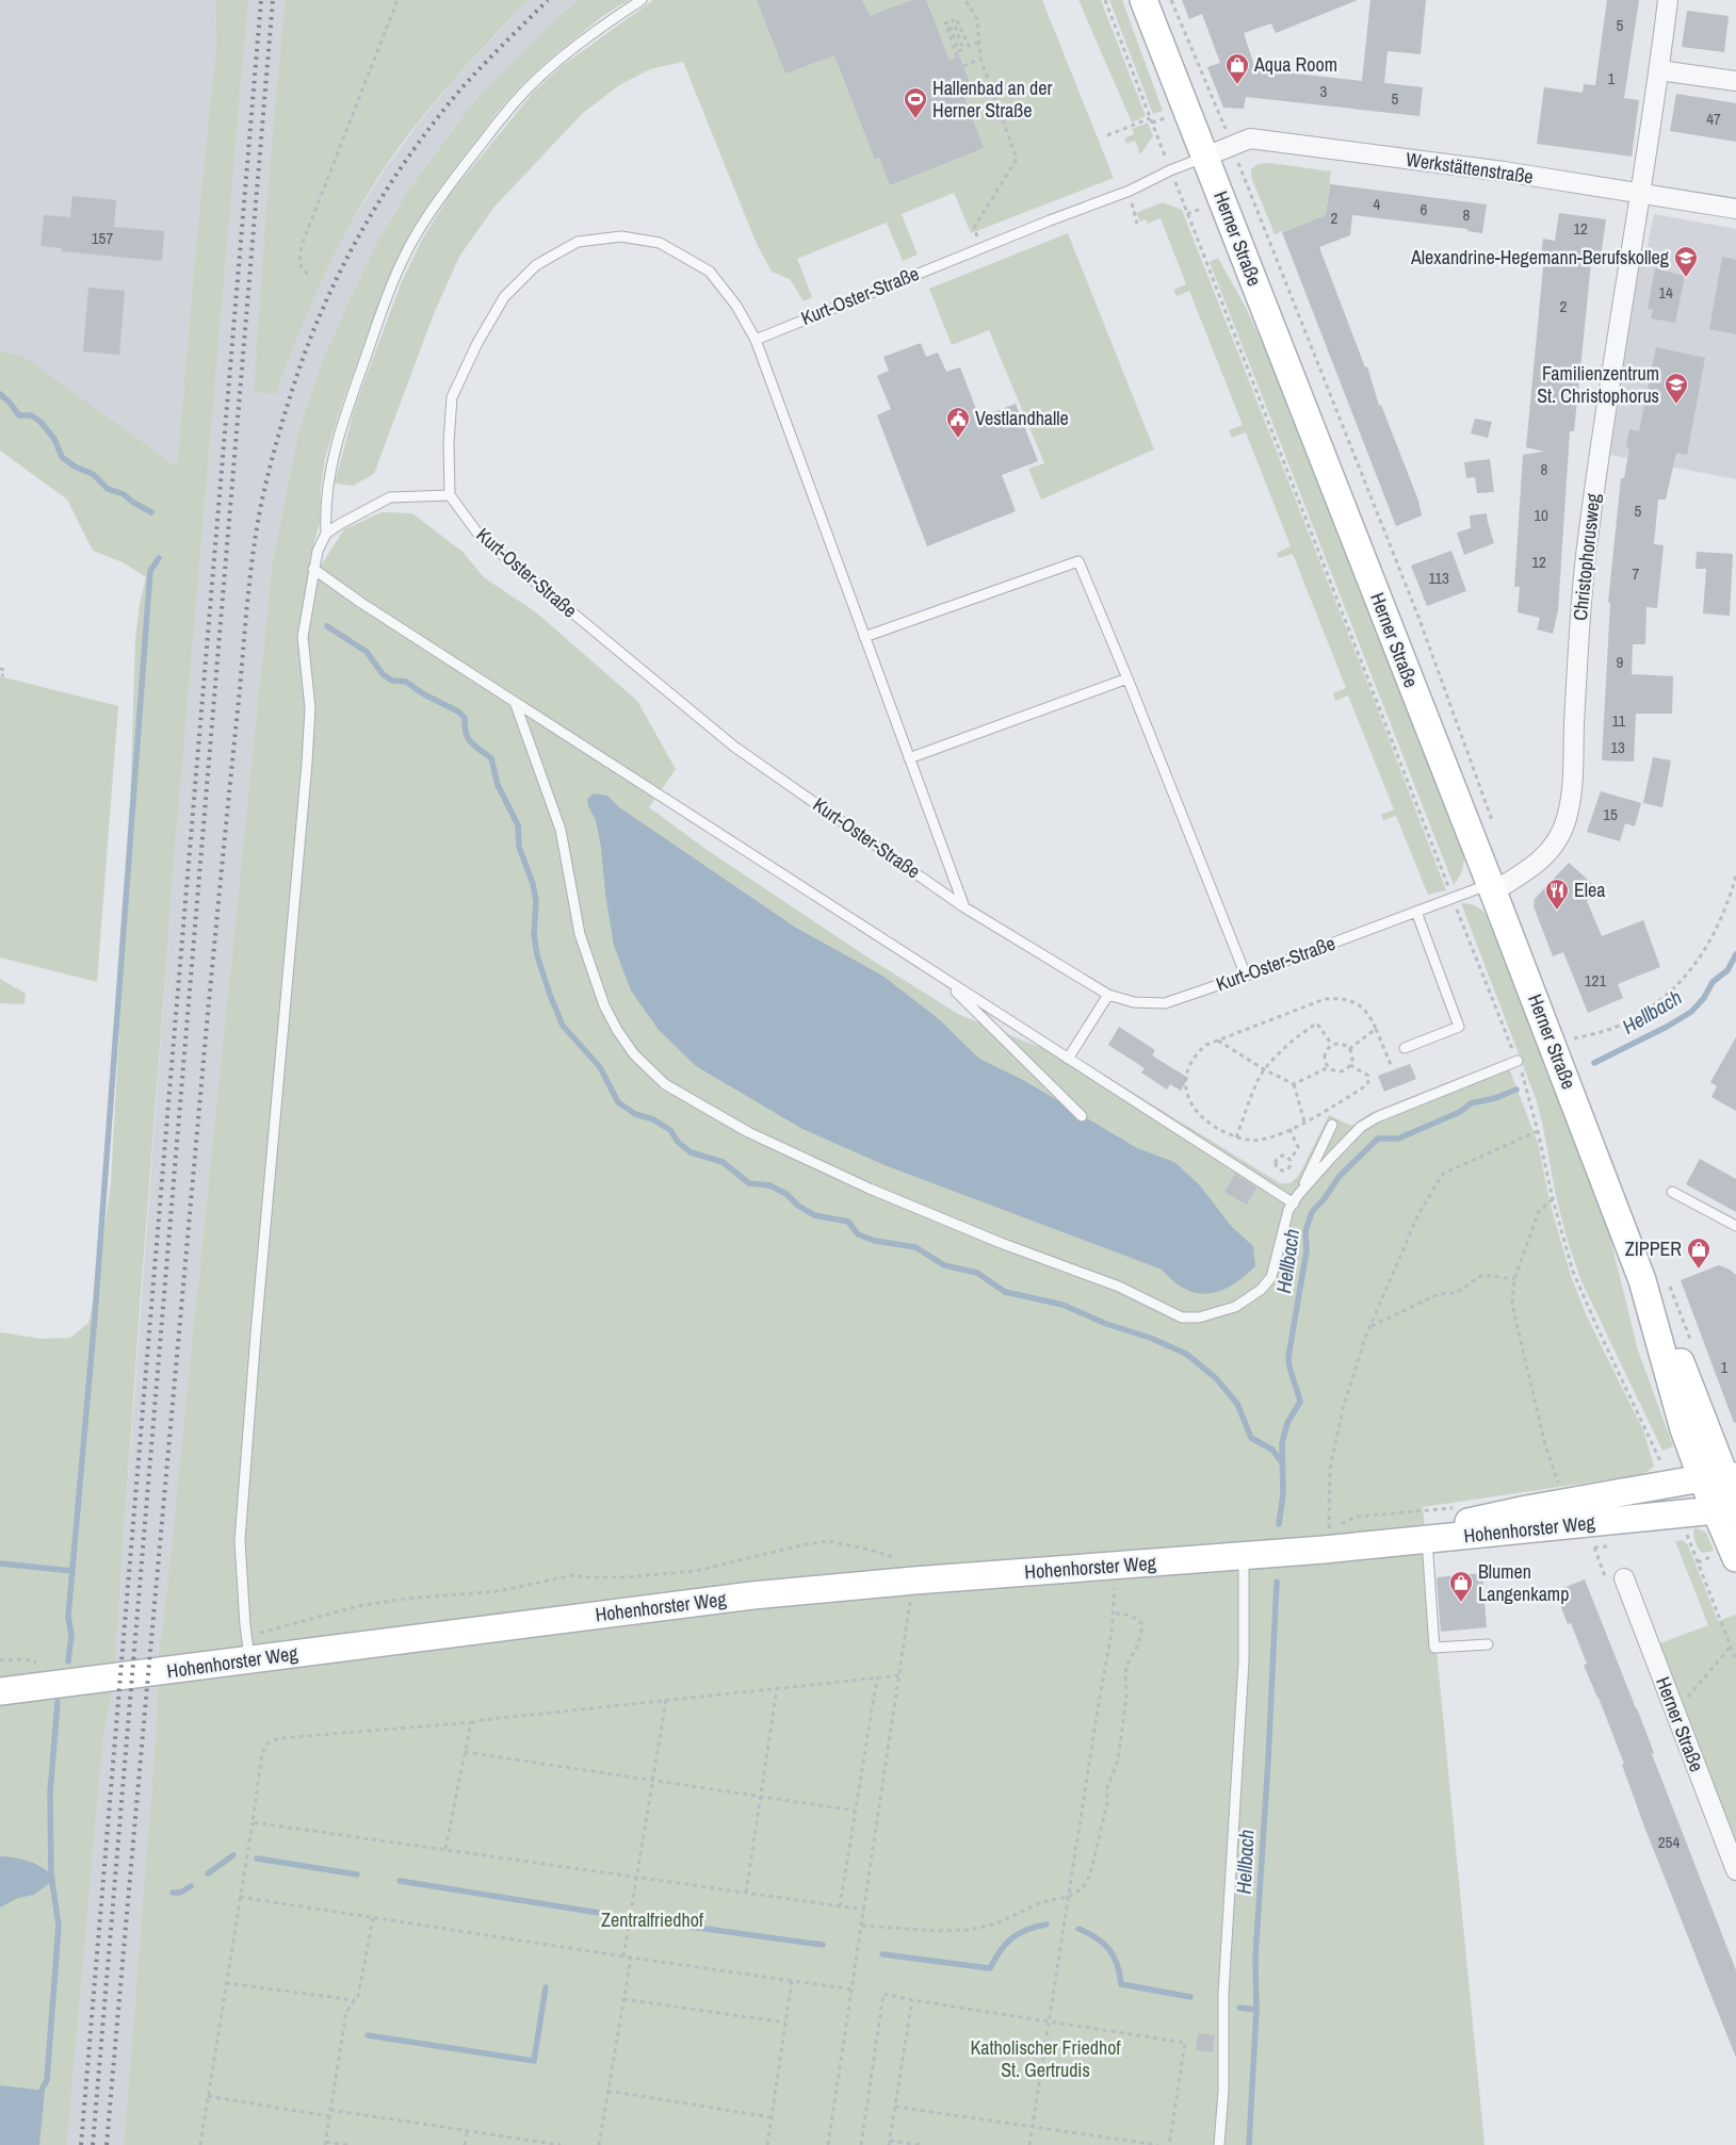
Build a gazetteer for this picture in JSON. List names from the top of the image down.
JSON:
{
  "streets": {
    "street": [
      "Werkstättenstraße",
      "Herner Straße",
      "Christophorusweg",
      "Hohenhorster Weg"
    ],
    "lane": ["Kurt-Oster-Straße"]
  },
  "crossings": [
    ["Werkstättenstraße", "Herner Straße"],
    ["Werkstättenstraße", "Kurt-Oster-Straße"],
    ["Werkstättenstraße", "Christophorusweg"],
    ["Herner Straße", "Kurt-Oster-Straße"],
    ["Herner Straße", "Christophorusweg"],
    ["Herner Straße", "Hohenhorster Weg"],
    ["Kurt-Oster-Straße", "Christophorusweg"]
  ],
  "water": ["Hellbach"],
  "parks": ["Zentralfriedhof", "Katholischer Friedhof St. Gertrudis"],
  "places": {
    "shop": ["Aqua Room", "ZIPPER", "Blumen Langenkamp"],
    "sports": ["Hallenbad an der Herner Straße"],
    "school or university": ["Alexandrine-Hegemann-Berufskolleg", "Familienzentrum St. Christophorus"],
    "public building": ["Vestlandhalle"],
    "restaurant": ["Elea"]
  },
  "house_numbers": [
    "5",
    "1",
    "3",
    "5",
    "47",
    "4",
    "6",
    "8",
    "2",
    "12",
    "157",
    "14",
    "2",
    "8",
    "5",
    "10",
    "12",
    "7",
    "113",
    "9",
    "11",
    "13",
    "15",
    "121",
    "1",
    "254"
  ]
}
